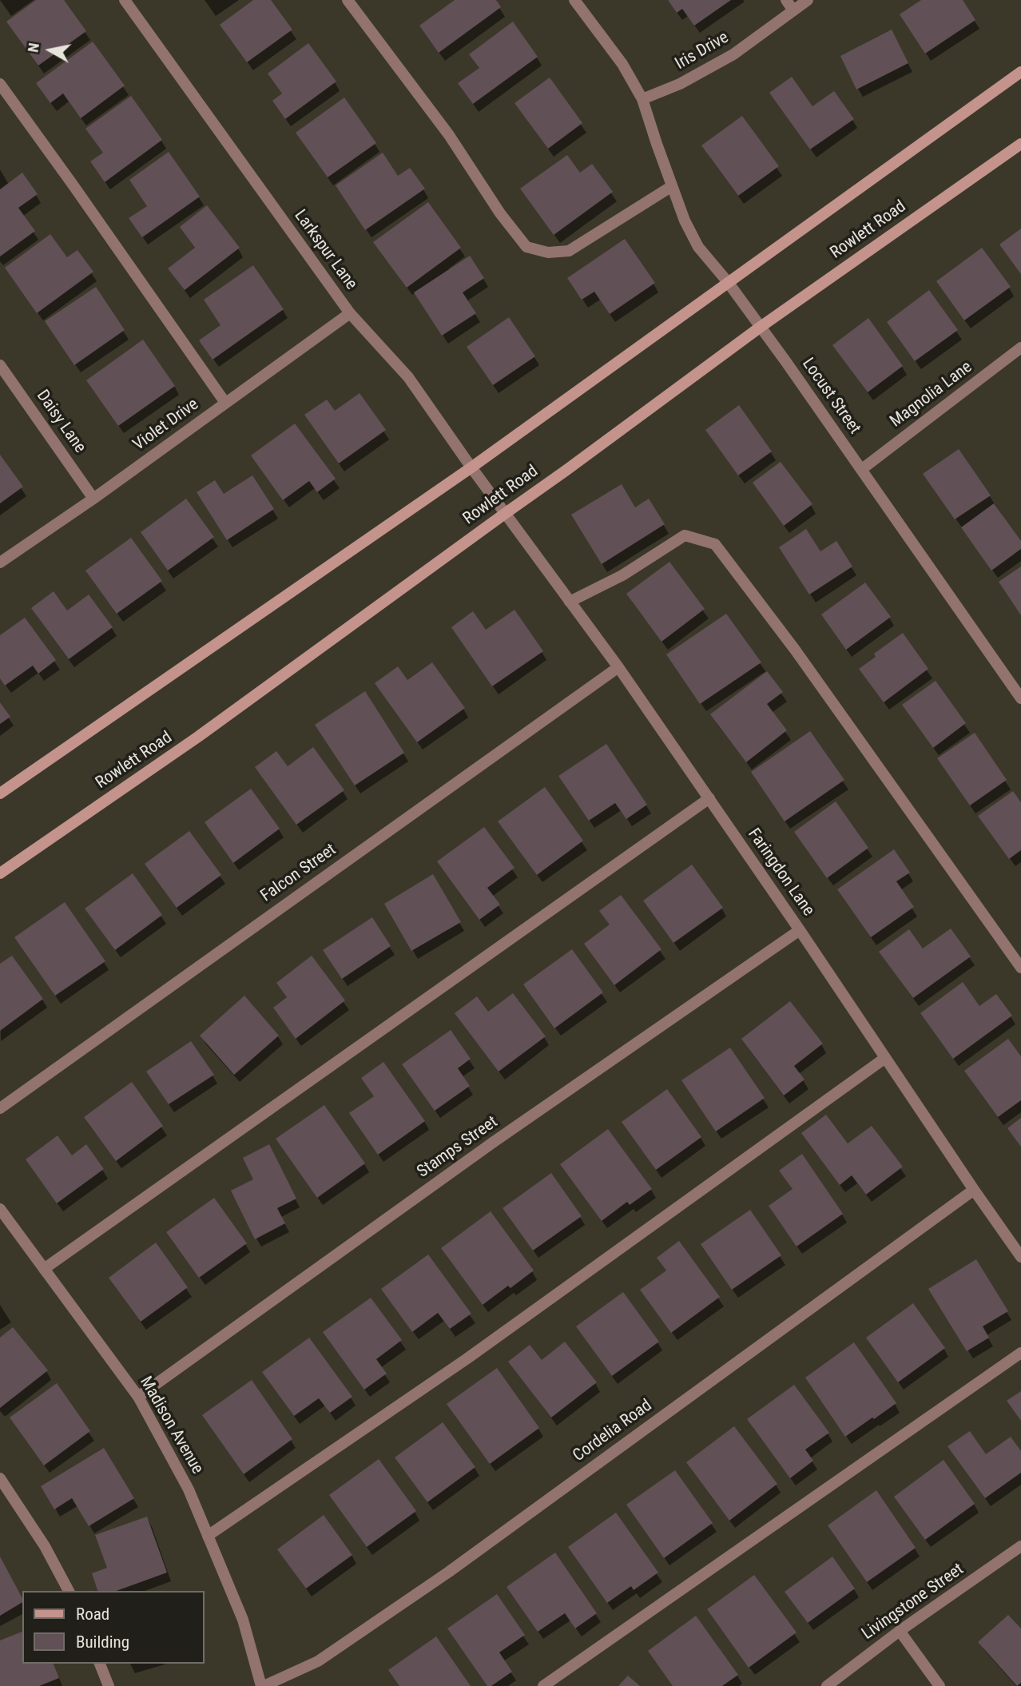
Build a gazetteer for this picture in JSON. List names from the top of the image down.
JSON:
{
  "streets": {
    "main road": ["Rowlett Road"],
    "street": [
      "Iris Drive",
      "Larkspur Lane",
      "Magnolia Lane",
      "Locust Street",
      "Daisy Lane",
      "Violet Drive",
      "Faringdon Lane",
      "Falcon Street",
      "Stamps Street",
      "Madison Avenue",
      "Cordelia Road",
      "Livingstone Street"
    ]
  },
  "crossings": [
    ["Iris Drive", "Locust Street"],
    ["Rowlett Road", "Larkspur Lane"],
    ["Rowlett Road", "Locust Street"],
    ["Rowlett Road", "Faringdon Lane"],
    ["Larkspur Lane", "Violet Drive"],
    ["Larkspur Lane", "Faringdon Lane"],
    ["Magnolia Lane", "Locust Street"],
    ["Daisy Lane", "Violet Drive"],
    ["Faringdon Lane", "Falcon Street"],
    ["Faringdon Lane", "Stamps Street"],
    ["Faringdon Lane", "Cordelia Road"],
    ["Stamps Street", "Madison Avenue"],
    ["Madison Avenue", "Cordelia Road"]
  ],
  "legend": ["Road", "Building"],
  "north": "left"
}
